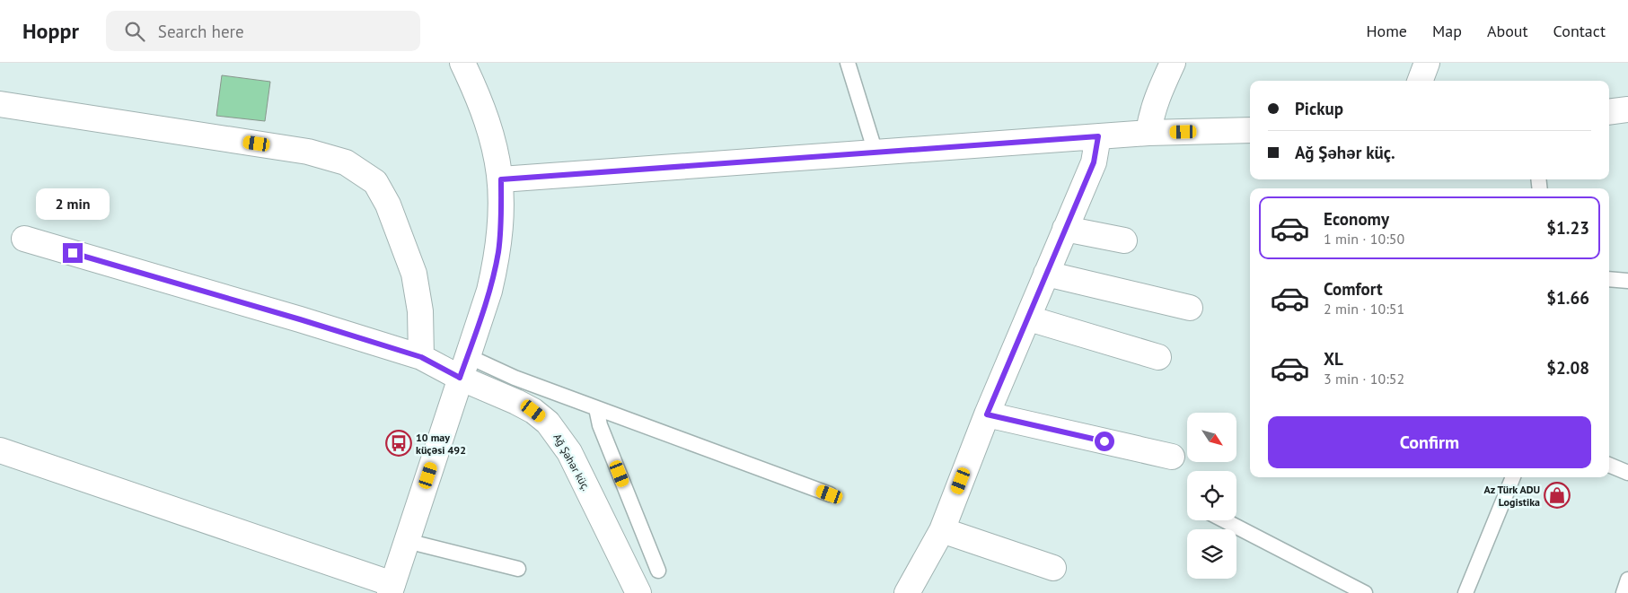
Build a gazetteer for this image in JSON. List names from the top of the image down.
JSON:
{
  "streets": {
    "street": ["Ağ Şəhər küç."]
  },
  "places": {
    "bus stop": ["10 may küçəsi 492"],
    "shop": ["Az Türk ADU Logistika"]
  },
  "north": "bottom right",
  "page": {
    "header": "Hoppr",
    "search": "Search here",
    "nav": [
      "Home",
      "Map",
      "About",
      "Contact"
    ],
    "banner": ["Pickup", "Ağ Şəhər küç."],
    "bubble": "2 min",
    "list": [
      {
        "name": "Economy",
        "note": "1 min · 10:50",
        "value": "$1.23"
      },
      {
        "name": "Comfort",
        "note": "2 min · 10:51",
        "value": "$1.66"
      },
      {
        "name": "XL",
        "note": "3 min · 10:52",
        "value": "$2.08"
      }
    ],
    "buttons": "Confirm"
  }
}
